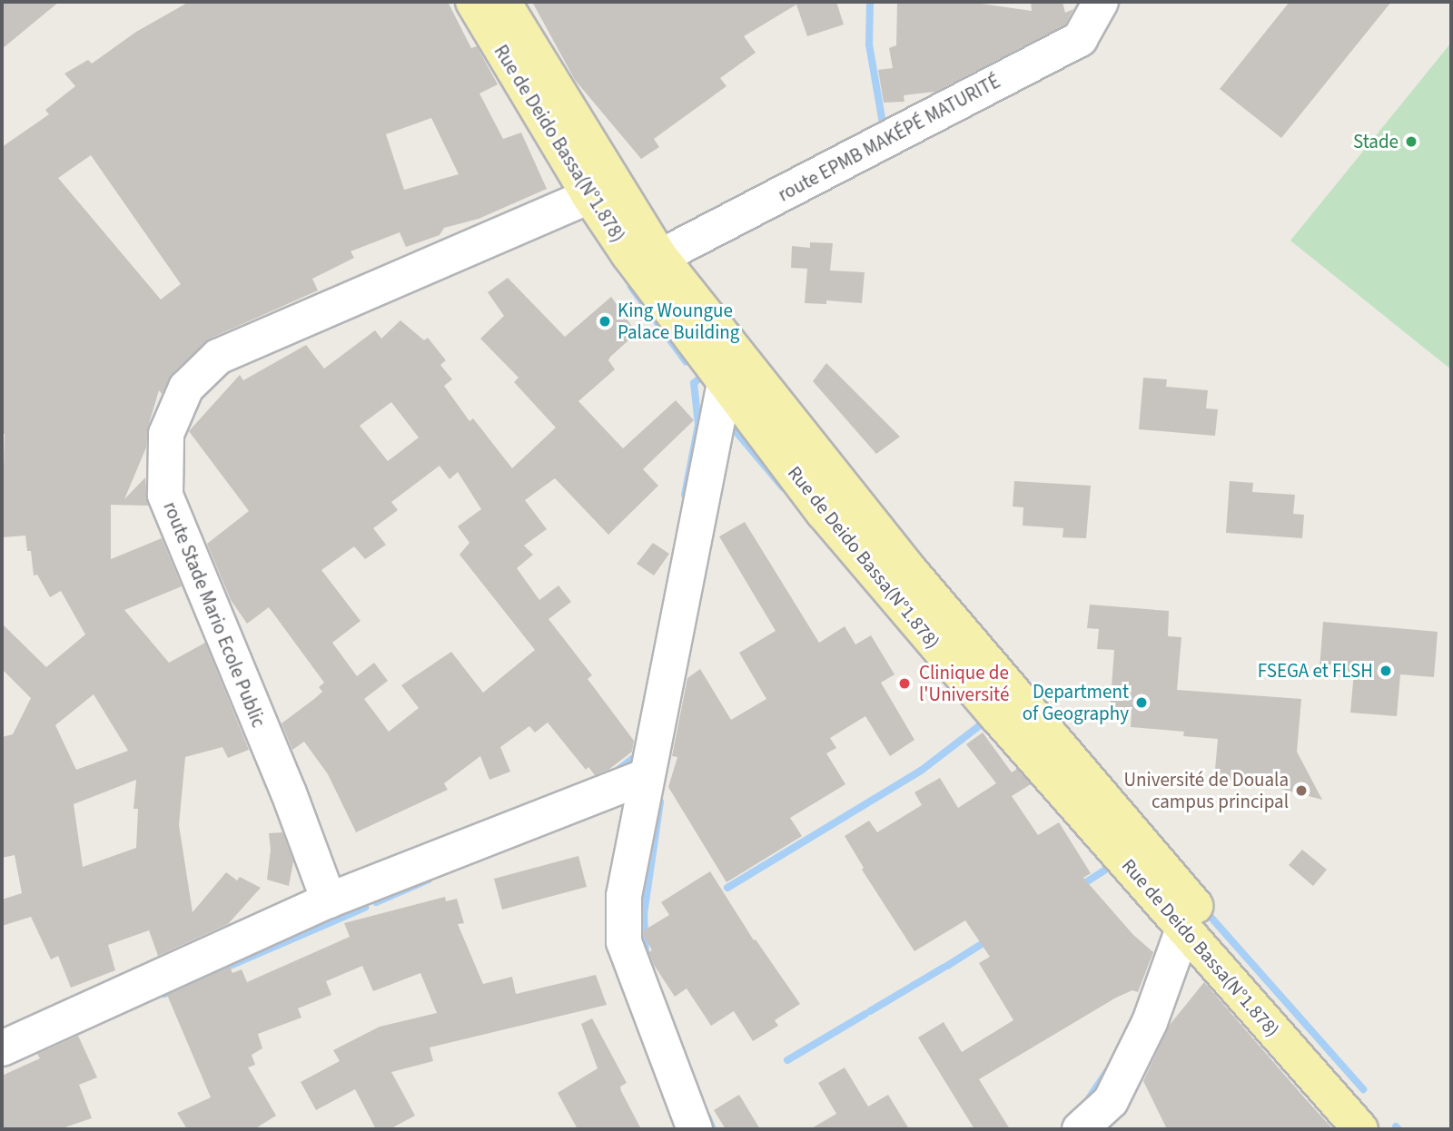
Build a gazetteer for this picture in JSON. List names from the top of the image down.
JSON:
{
  "streets": {
    "main road": ["Rue de Deido Bassa(N°1.878)"],
    "street": ["route EPMB MAKÉPÉ MATURITÉ", "route Stade Mario Ecole Public"]
  },
  "crossings": [
    ["Rue de Deido Bassa(N°1.878)", "route Stade Mario Ecole Public"]
  ],
  "places": [
    "Stade",
    "King Woungue Palace Building",
    "FSEGA et FLSH",
    "Clinique de l'Université",
    "Department of Geography",
    "Université de Douala campus principal"
  ]
}
